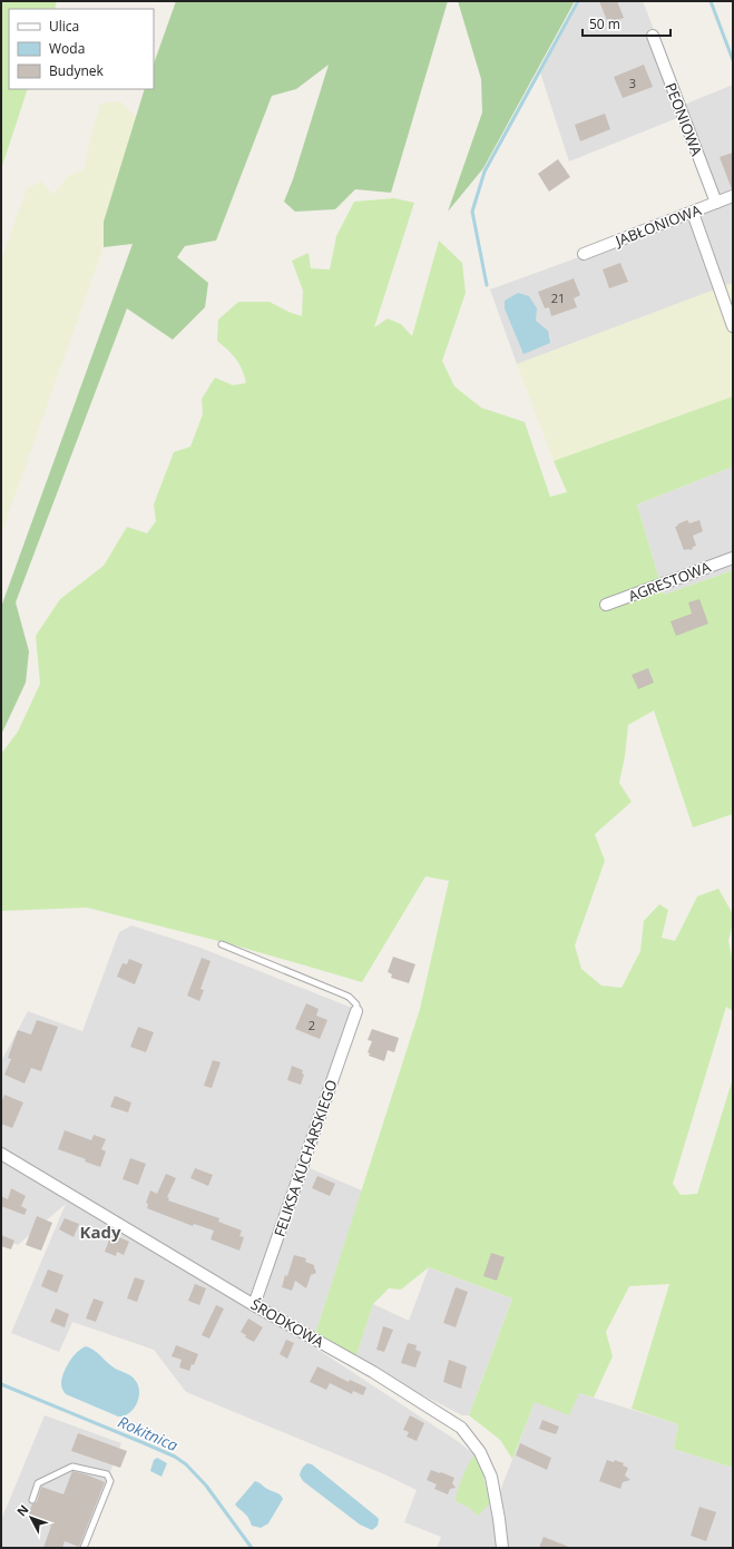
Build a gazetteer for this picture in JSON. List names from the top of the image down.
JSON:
{
  "streets": {
    "street": [
      "PEONIOWA",
      "JABŁONIOWA",
      "AGRESTOWA",
      "FELIKSA KUCHARSKIEGO",
      "ŚRODKOWA"
    ]
  },
  "crossings": [
    ["PEONIOWA", "JABŁONIOWA"],
    ["FELIKSA KUCHARSKIEGO", "ŚRODKOWA"]
  ],
  "districts": ["Kady"],
  "water": ["Rokitnica"],
  "house_numbers": ["3", "21", "2"],
  "legend": ["Ulica", "Woda", "Budynek"],
  "scale_bar": "50 m",
  "north": "top left"
}
